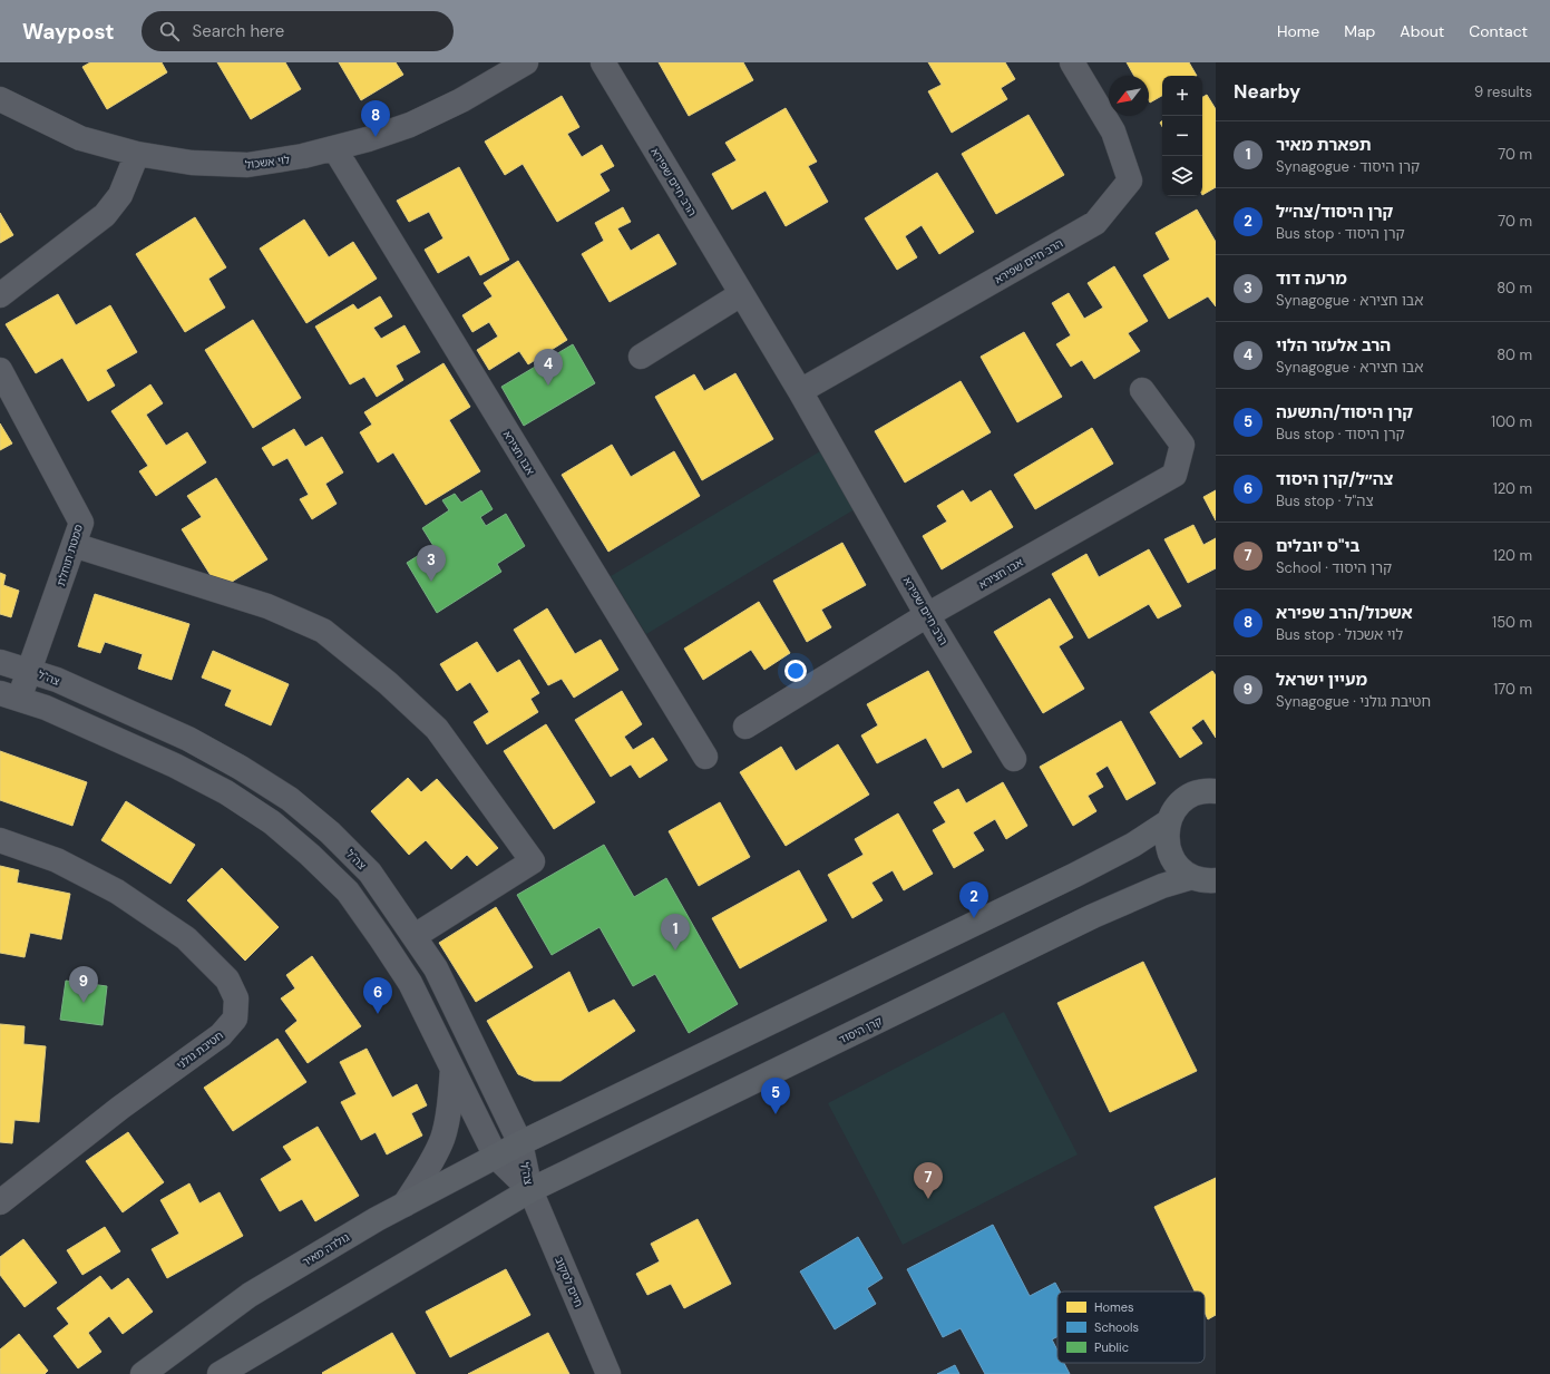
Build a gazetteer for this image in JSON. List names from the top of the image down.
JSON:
{
  "streets": {
    "main road": ["קרן היסוד", "גולדה מאיר"],
    "street": [
      "לוי אשכול",
      "הרב חיים שפירא",
      "אבו חצירא",
      "סמטת תוחלת",
      "צה\"ל",
      "חטיבת גולני",
      "חיים לסקוב"
    ]
  },
  "crossings": [
    ["לוי אשכול", "אבו חצירא"],
    ["הרב חיים שפירא", "אבו חצירא"],
    ["סמטת תוחלת", "צה\"ל"],
    ["צה\"ל", "קרן היסוד"],
    ["צה\"ל", "גולדה מאיר"],
    ["צה\"ל", "חיים לסקוב"],
    ["קרן היסוד", "חיים לסקוב"]
  ],
  "legend": ["Homes", "Schools", "Public"],
  "north": "bottom left",
  "page": {
    "header": "Waypost",
    "search": "Search here",
    "nav": [
      "Home",
      "Map",
      "About",
      "Contact"
    ],
    "heading": ["Nearby", "9 results"],
    "map_buttons": ["+", "−"],
    "pins": [
      "8",
      "4",
      "3",
      "2",
      "1",
      "9",
      "6",
      "5",
      "7"
    ],
    "list": [
      {
        "mark": "1",
        "name": "תפארת מאיר",
        "note": "Synagogue · קרן היסוד",
        "value": "70 m"
      },
      {
        "mark": "2",
        "name": "קרן היסוד/צה״ל",
        "note": "Bus stop · קרן היסוד",
        "value": "70 m"
      },
      {
        "mark": "3",
        "name": "מרעה דוד",
        "note": "Synagogue · אבו חצירא",
        "value": "80 m"
      },
      {
        "mark": "4",
        "name": "הרב אלעזר הלוי",
        "note": "Synagogue · אבו חצירא",
        "value": "80 m"
      },
      {
        "mark": "5",
        "name": "קרן היסוד/התשעה",
        "note": "Bus stop · קרן היסוד",
        "value": "100 m"
      },
      {
        "mark": "6",
        "name": "צה״ל/קרן היסוד",
        "note": "Bus stop · צה\"ל",
        "value": "120 m"
      },
      {
        "mark": "7",
        "name": "בי\"ס יובלים",
        "note": "School · קרן היסוד",
        "value": "120 m"
      },
      {
        "mark": "8",
        "name": "אשכול/הרב שפירא",
        "note": "Bus stop · לוי אשכול",
        "value": "150 m"
      },
      {
        "mark": "9",
        "name": "מעיין ישראל",
        "note": "Synagogue · חטיבת גולני",
        "value": "170 m"
      }
    ]
  }
}
